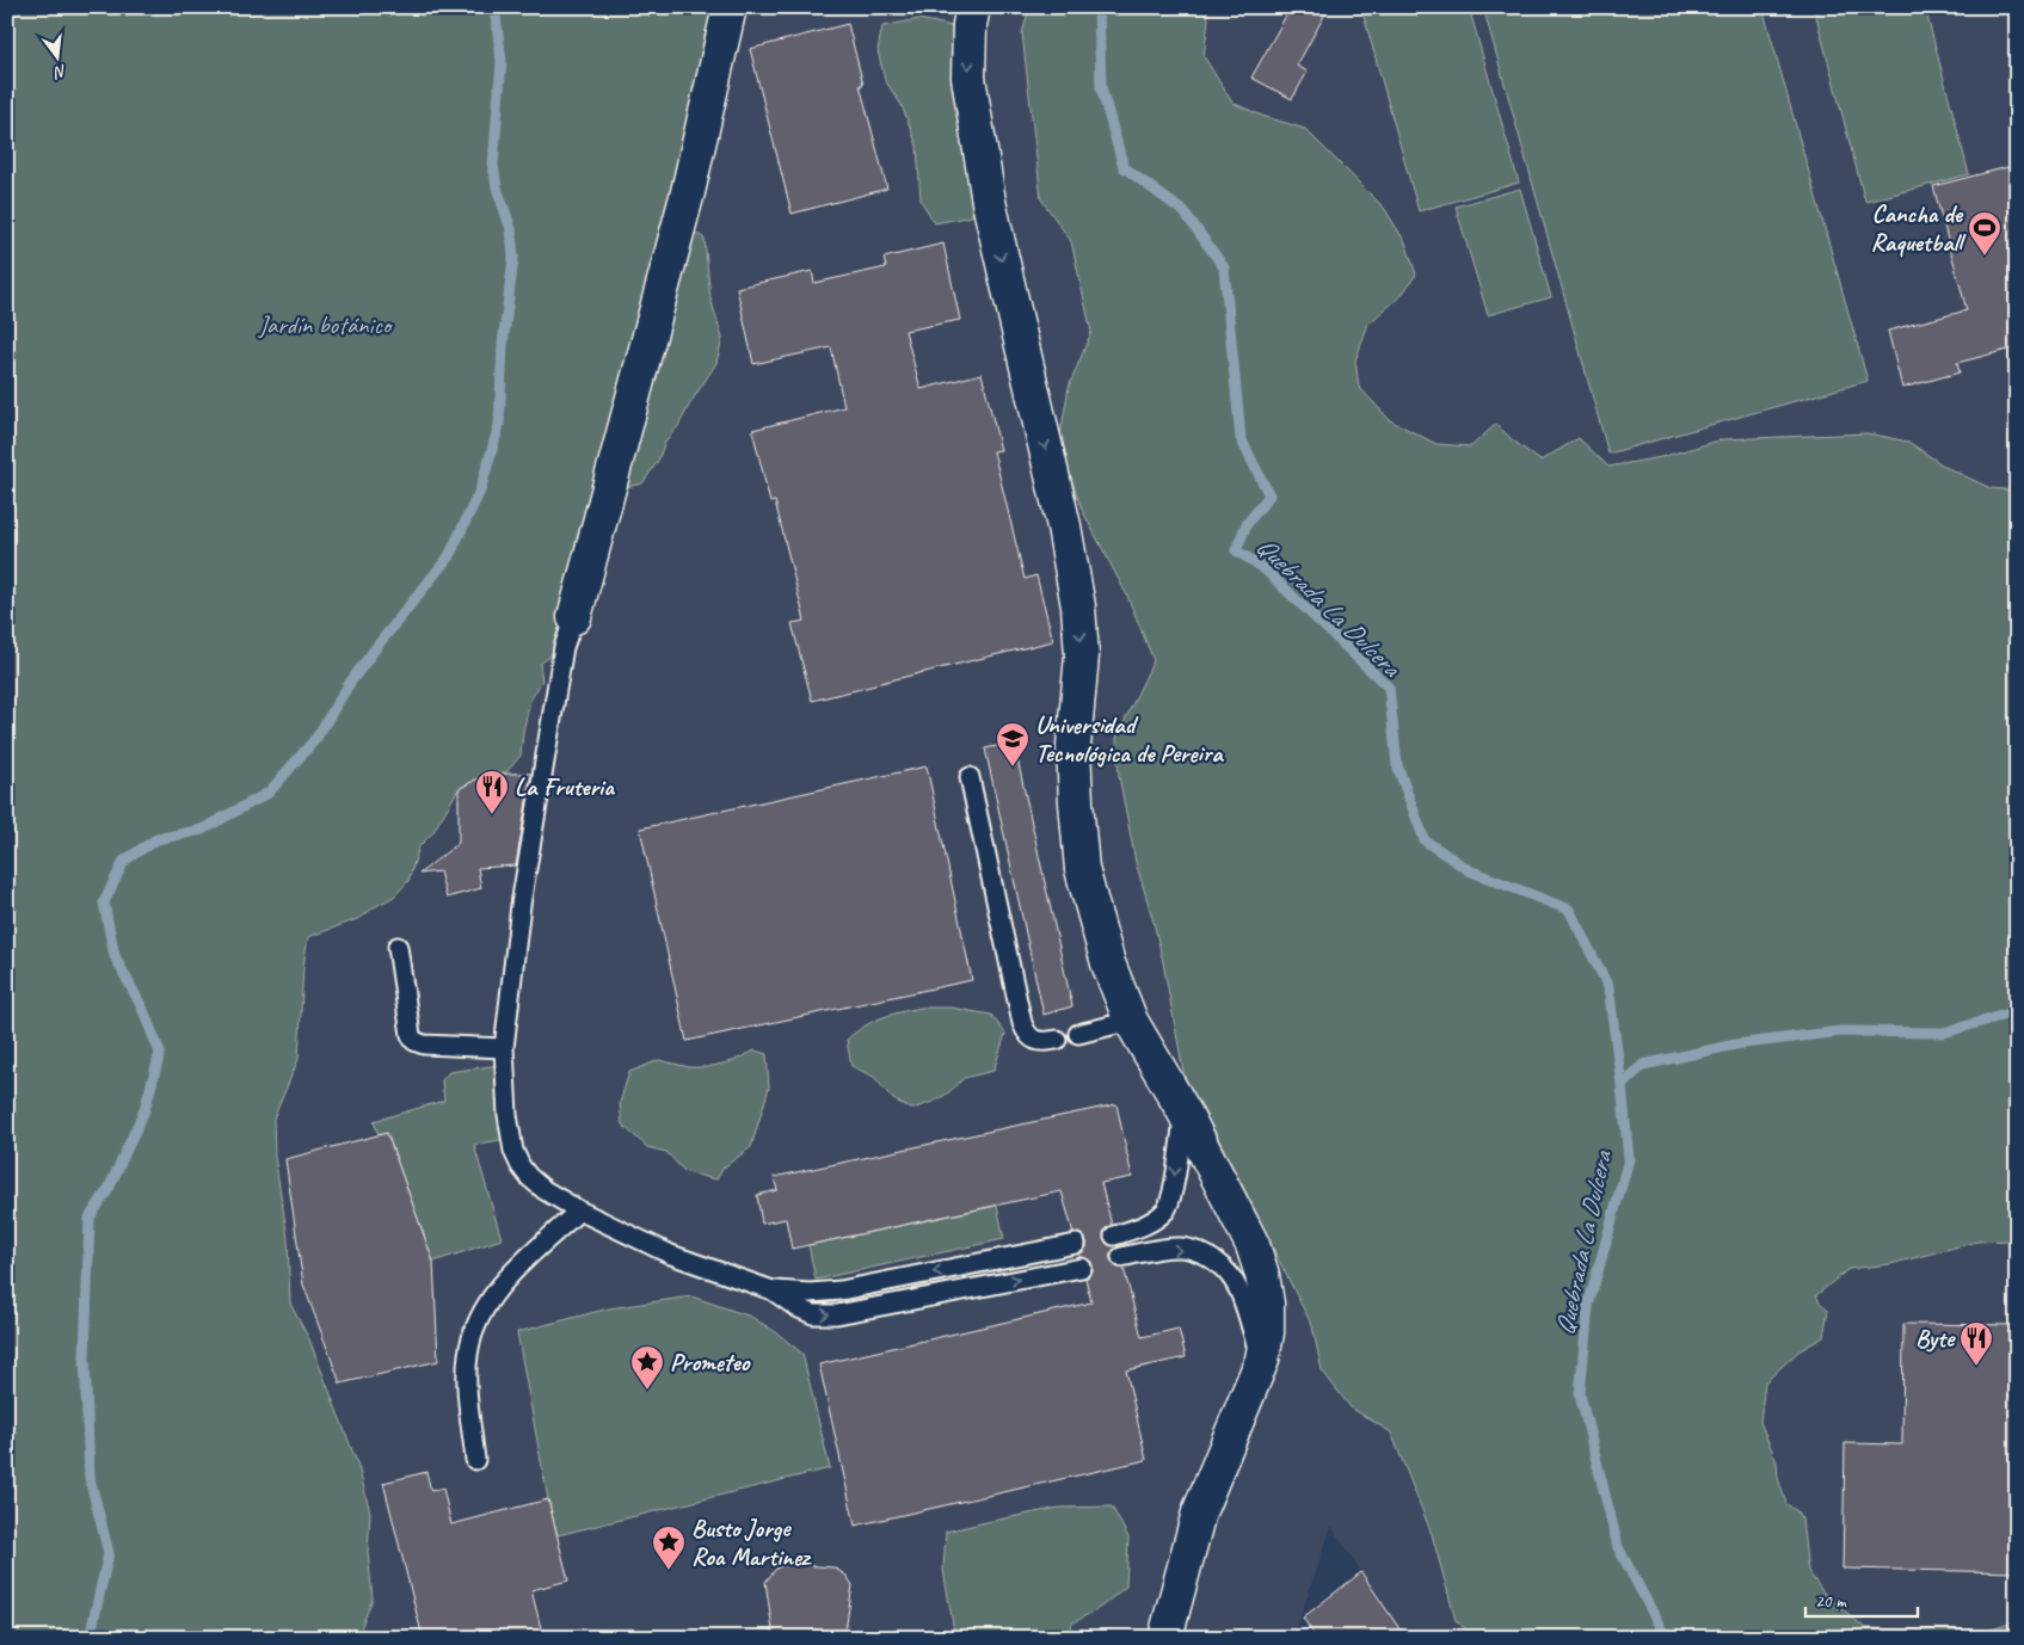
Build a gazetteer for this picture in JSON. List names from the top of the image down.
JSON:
{
  "water": ["Quebrada La Dulcera"],
  "parks": ["Jardín botánico"],
  "places": {
    "sports": ["Cancha de Raquetball"],
    "school or university": ["Universidad Tecnológica de Pereira"],
    "restaurant": ["La Fruteria", "Byte"],
    "place": ["Prometeo", "Busto Jorge Roa Martinez"]
  },
  "scale_bar": "20 m",
  "north": "bottom"
}
